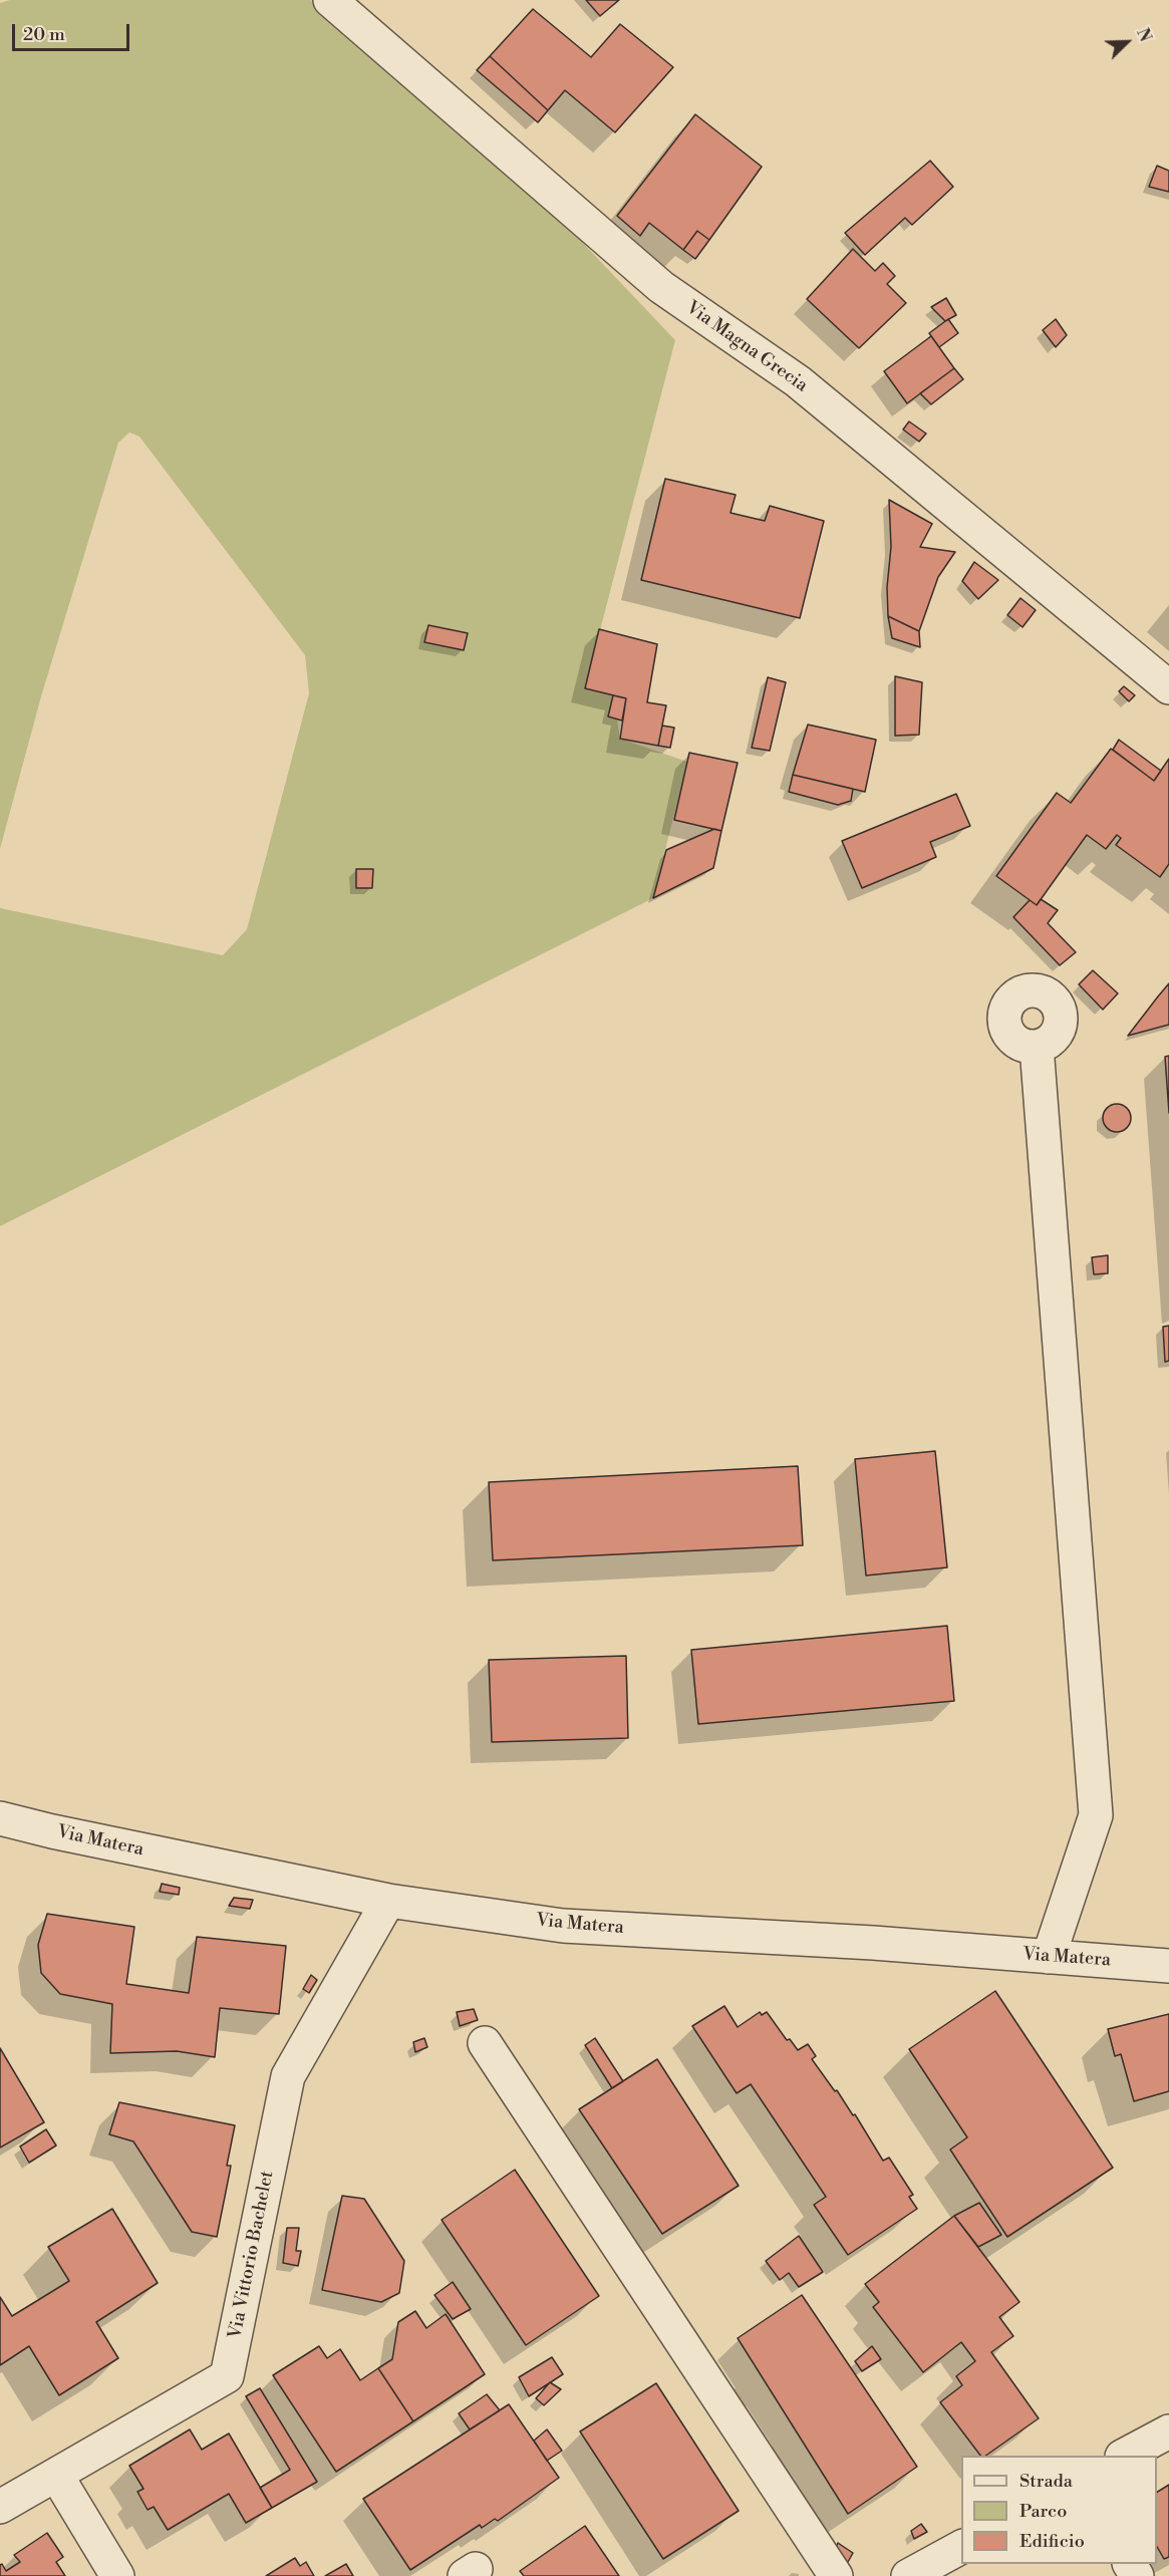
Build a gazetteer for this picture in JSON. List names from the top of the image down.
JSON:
{
  "streets": {
    "street": ["Via Magna Grecia", "Via Matera", "Via Vittorio Bachelet"]
  },
  "crossings": [
    ["Via Matera", "Via Vittorio Bachelet"]
  ],
  "legend": ["Strada", "Parco", "Edificio"],
  "scale_bar": "20 m",
  "north": "top right"
}
